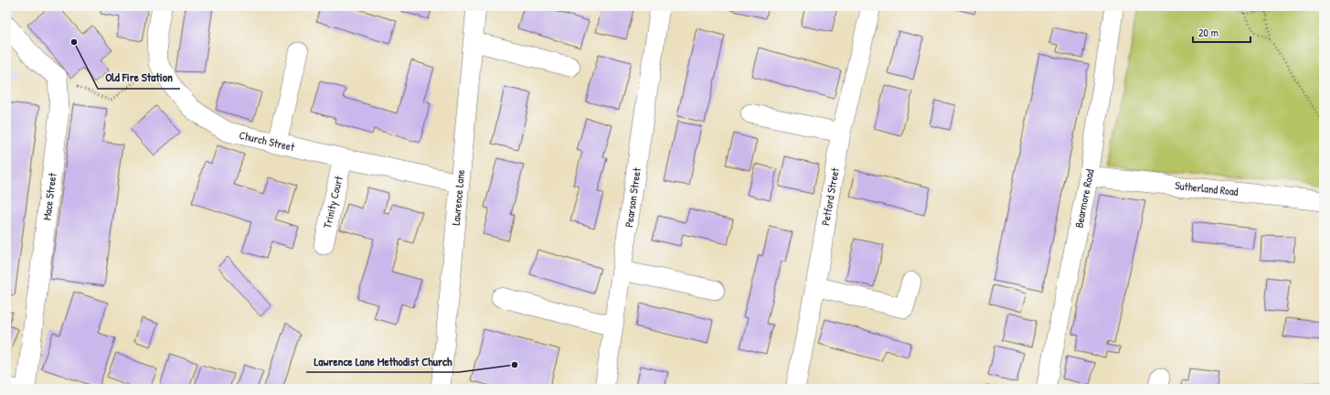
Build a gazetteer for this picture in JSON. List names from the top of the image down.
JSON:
{
  "streets": {
    "street": [
      "Church Street",
      "Sutherland Road",
      "Mace Street",
      "Petford Street",
      "Lawrence Lane",
      "Pearson Street",
      "Bearmore Road",
      "Trinity Court"
    ]
  },
  "crossings": [
    ["Church Street", "Lawrence Lane"],
    ["Church Street", "Trinity Court"],
    ["Sutherland Road", "Bearmore Road"]
  ],
  "places": ["Old Fire Station", "Lawrence Lane Methodist Church"],
  "scale_bar": "20 m"
}
